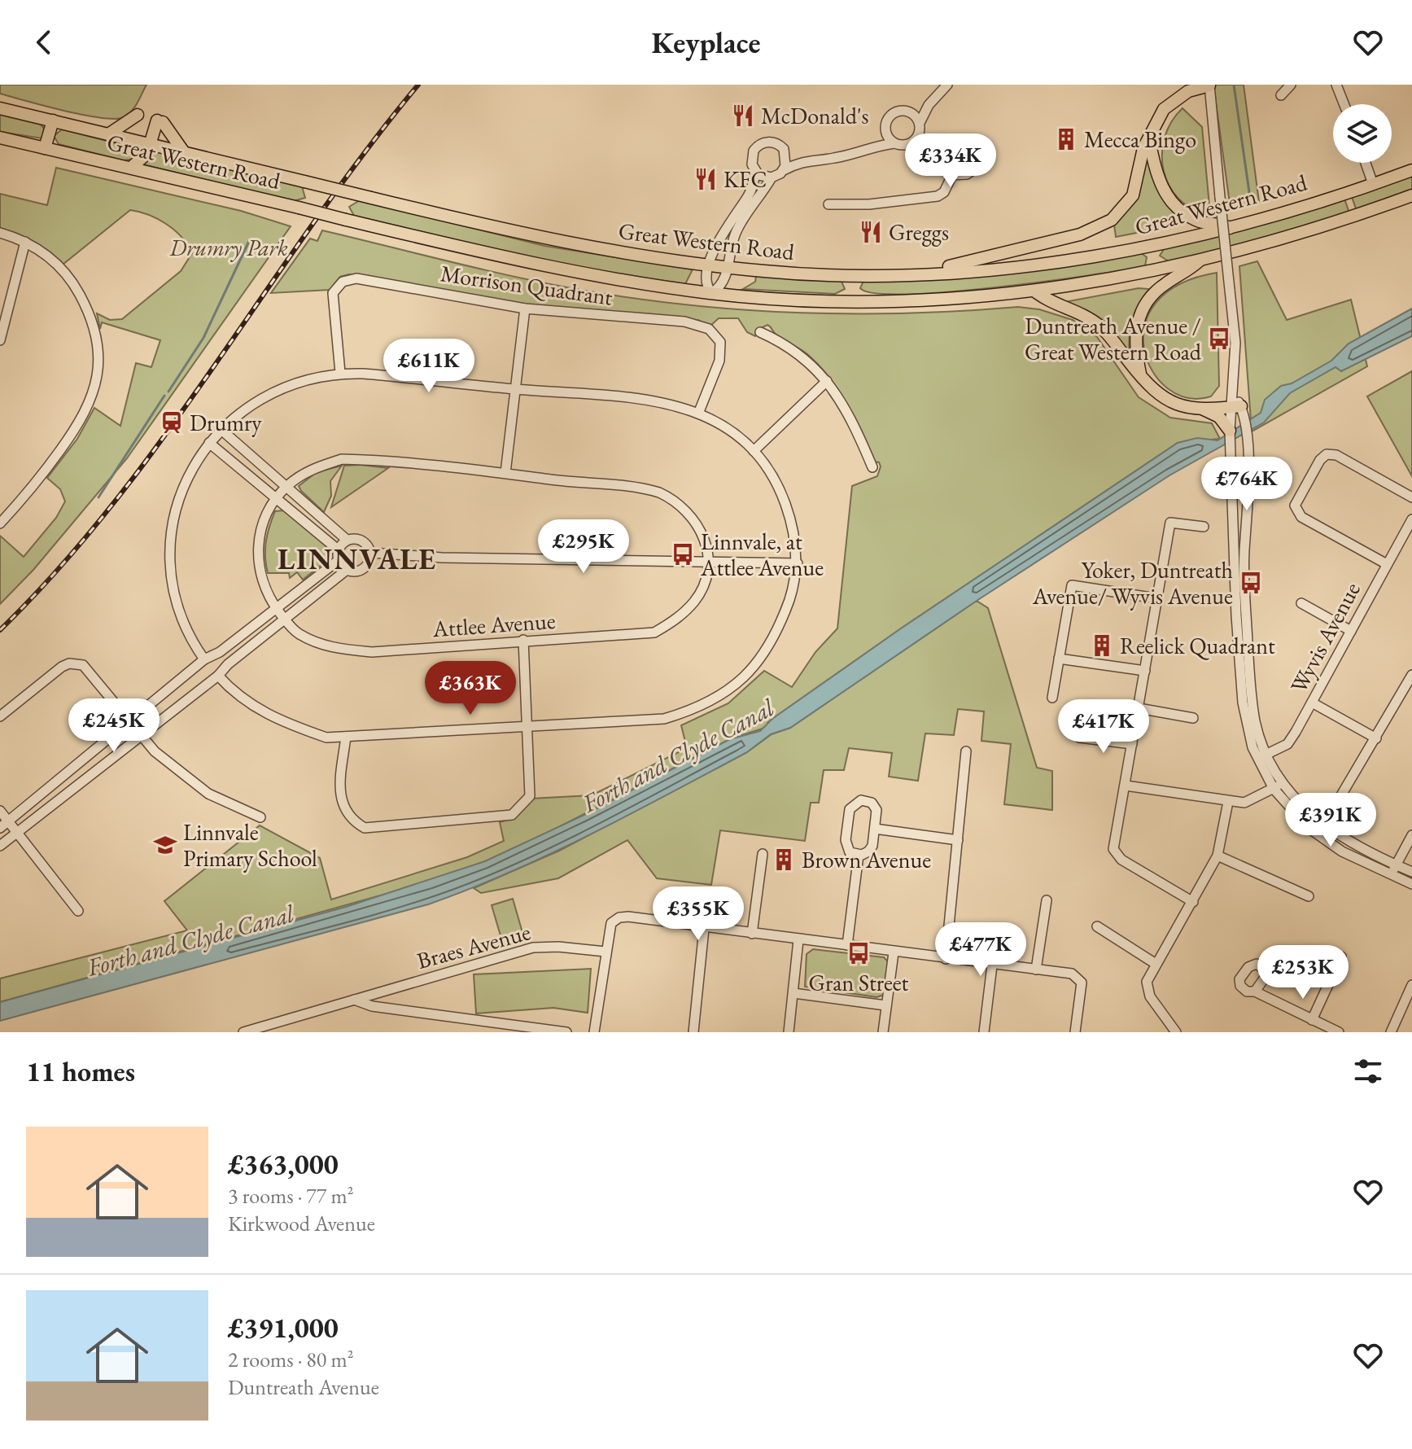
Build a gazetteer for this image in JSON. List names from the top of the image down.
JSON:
{
  "streets": {
    "main road": ["Great Western Road"],
    "street": [
      "Morrison Quadrant",
      "Attlee Avenue",
      "Wyvis Avenue",
      "Braes Avenue"
    ]
  },
  "districts": ["LINNVALE"],
  "water": ["Forth and Clyde Canal"],
  "parks": ["Drumry Park"],
  "places": {
    "restaurant": ["McDonald's", "KFC", "Greggs"],
    "building": ["Mecca Bingo", "Reelick Quadrant", "Brown Avenue"],
    "bus stop": [
      "Duntreath Avenue / Great Western Road",
      "Linnvale, at Attlee Avenue",
      "Yoker, Duntreath Avenue/ Wyvis Avenue",
      "Gran Street"
    ],
    "station": ["Drumry"],
    "school or university": ["Linnvale Primary School"]
  },
  "page": {
    "header": "Keyplace",
    "price": [
      "£334K",
      "£611K",
      "£764K",
      "£295K",
      "£363K",
      "£245K",
      "£417K",
      "£391K",
      "£355K",
      "£477K",
      "£253K"
    ],
    "heading": "11 homes",
    "list": [
      {
        "name": "£363,000",
        "note": "3 rooms · 77 m² · Kirkwood Avenue"
      },
      {
        "name": "£391,000",
        "note": "2 rooms · 80 m² · Duntreath Avenue"
      }
    ]
  }
}
